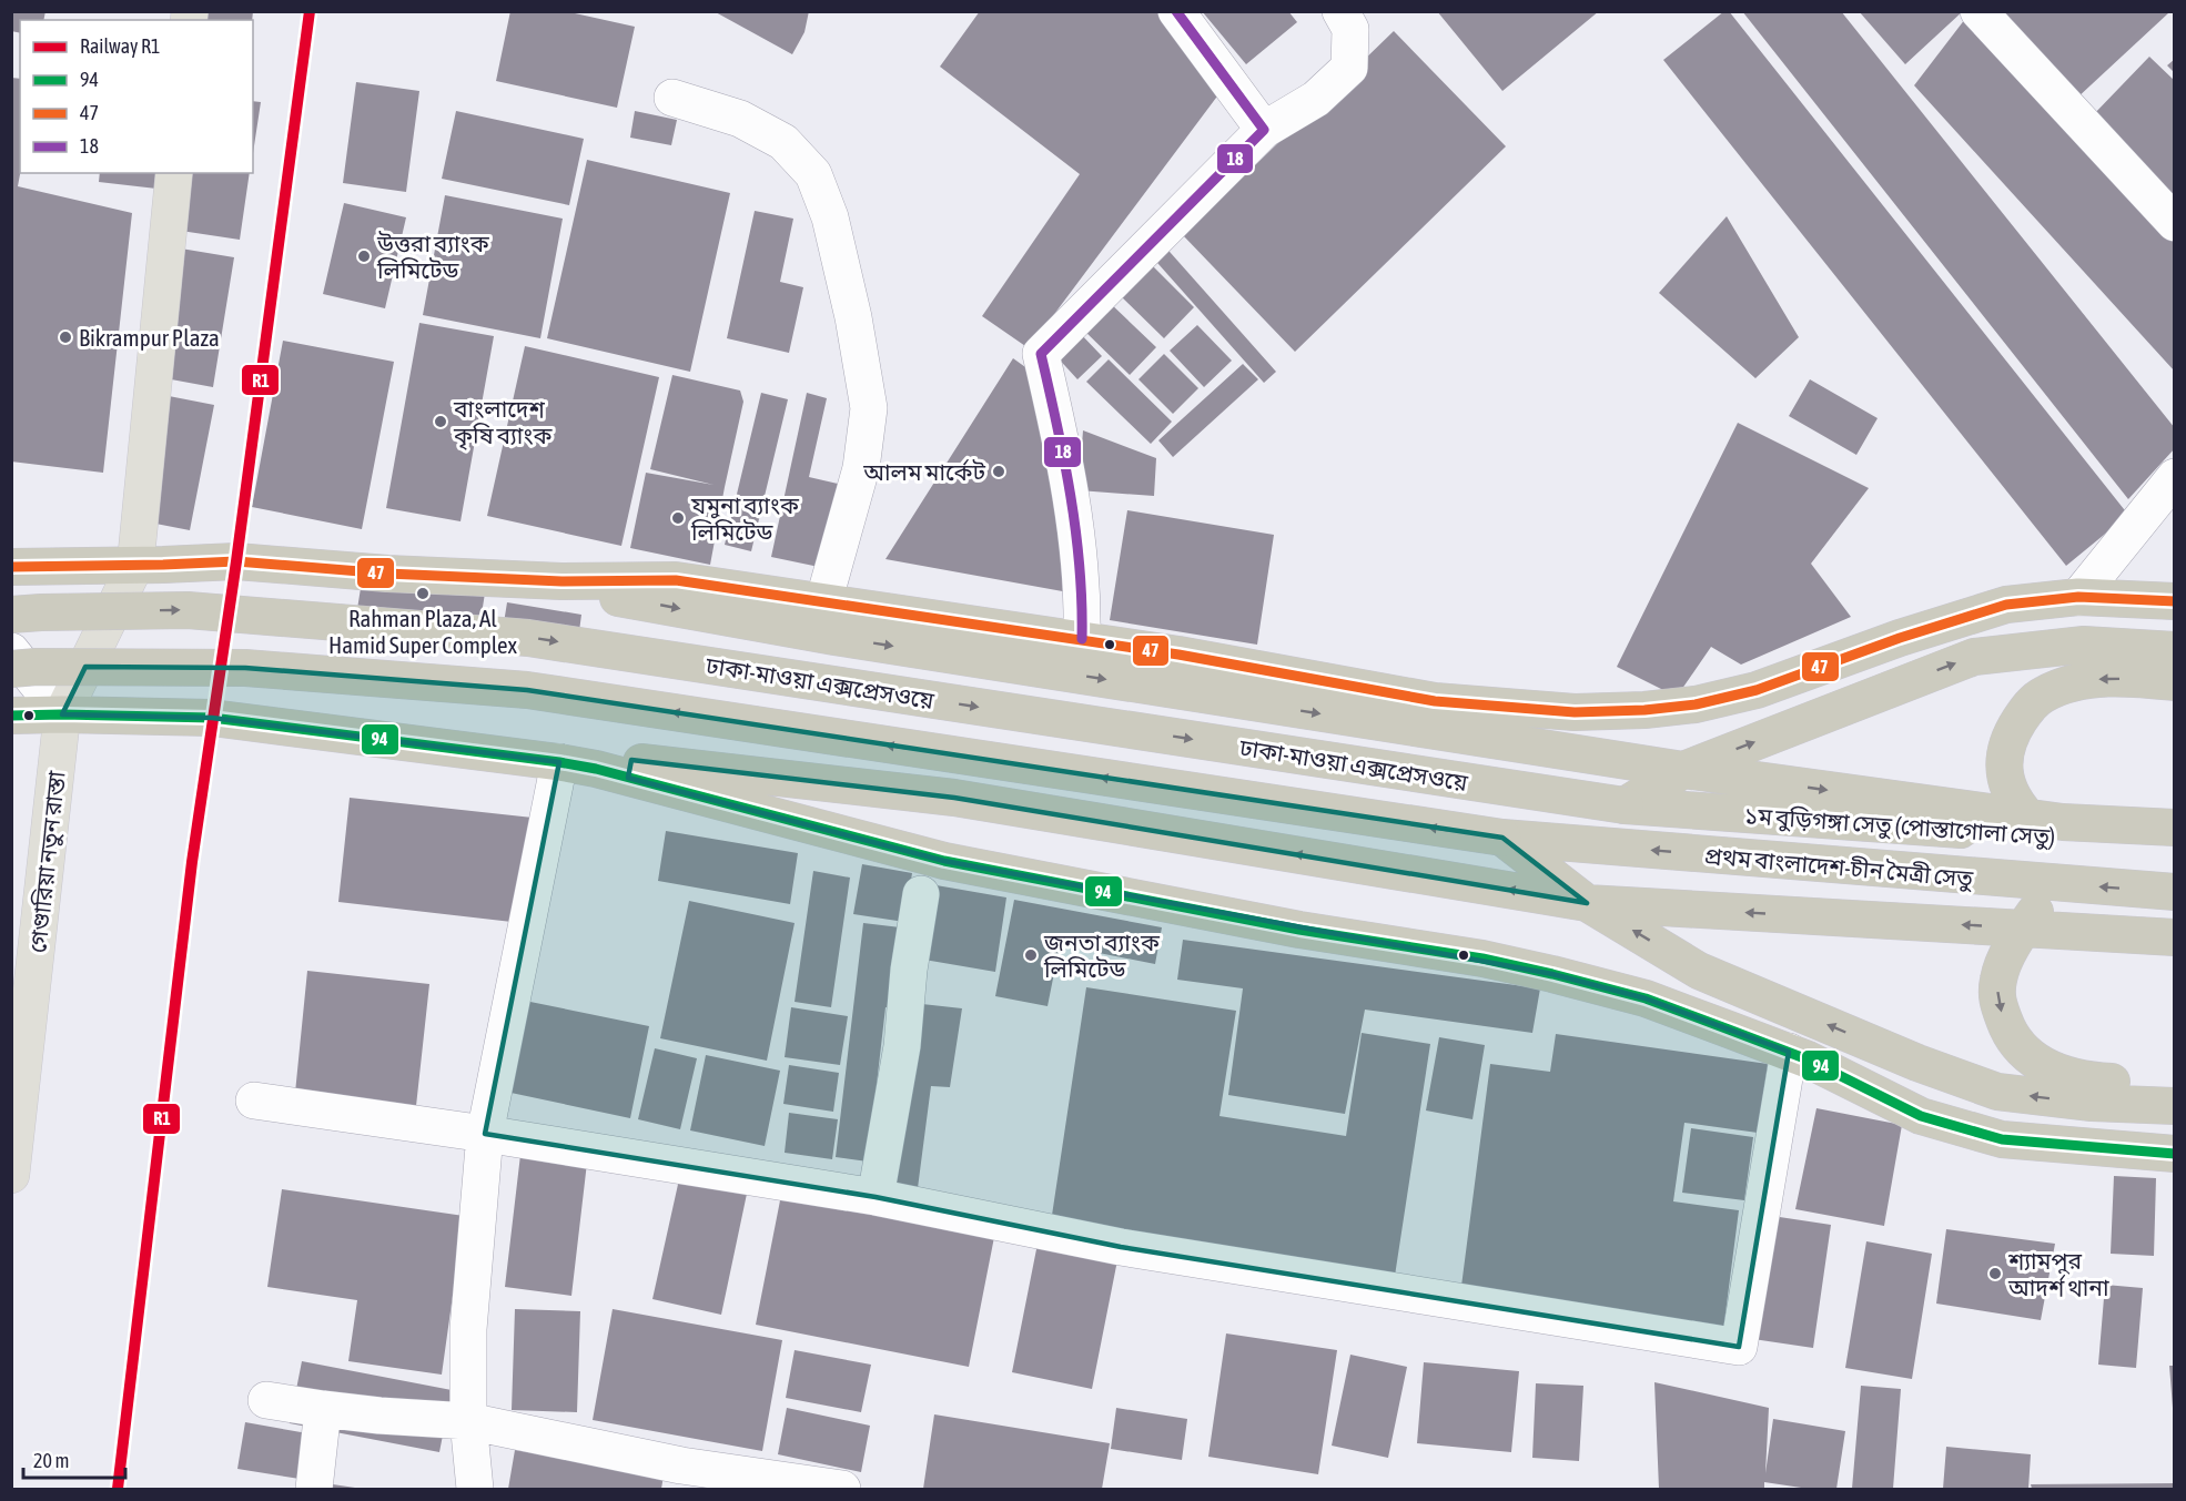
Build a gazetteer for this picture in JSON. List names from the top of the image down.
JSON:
{
  "streets": {
    "highway": ["ঢাকা-মাওয়া এক্সপ্রেসওয়ে", "১ম বুড়িগঙ্গা সেতু (পোস্তাগোলা সেতু)", "প্রথম বাংলাদেশ-চীন মৈত্রী সেতু"],
    "main road": ["গেণ্ডারিয়া নতুন রাস্তা"]
  },
  "crossings": [
    ["ঢাকা-মাওয়া এক্সপ্রেসওয়ে", "১ম বুড়িগঙ্গা সেতু (পোস্তাগোলা সেতু)"]
  ],
  "places": [
    "উত্তরা ব্যাংক লিমিটেড",
    "Bikrampur Plaza",
    "বাংলাদেশ কৃষি ব্যাংক",
    "আলম মার্কেট",
    "যমুনা ব্যাংক লিমিটেড",
    "Rahman Plaza, Al Hamid Super Complex",
    "জনতা ব্যাংক লিমিটেড",
    "শ্যামপুর আদর্শ থানা"
  ],
  "lines": [
    "rail line R1",
    "transit line 18",
    "transit line 47",
    "transit line 94"
  ],
  "legend": [
    "Railway R1",
    "94",
    "47",
    "18"
  ],
  "scale_bar": "20 m"
}
